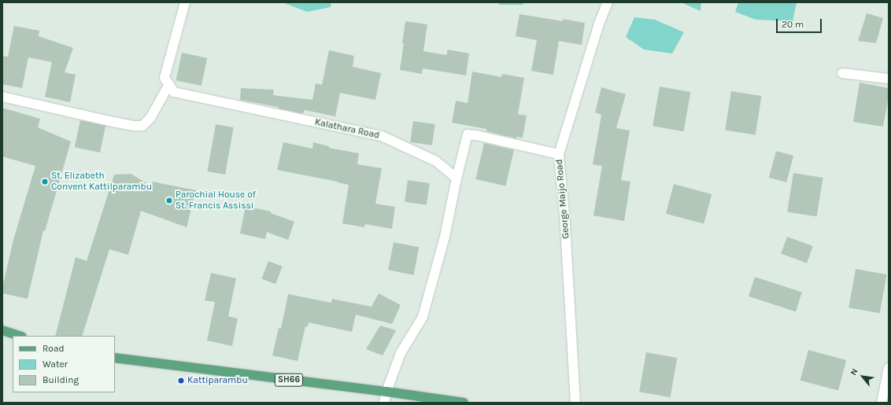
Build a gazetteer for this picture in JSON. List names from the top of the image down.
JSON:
{
  "streets": {
    "main road": ["SH66"],
    "street": ["Kalathara Road", "George Maijo Road"]
  },
  "places": ["St. Elizabeth Convent Kattilparambu", "Parochial House of St. Francis Assissi", "Kattiparambu"],
  "legend": ["Road", "Water", "Building"],
  "scale_bar": "20 m",
  "north": "top left"
}
